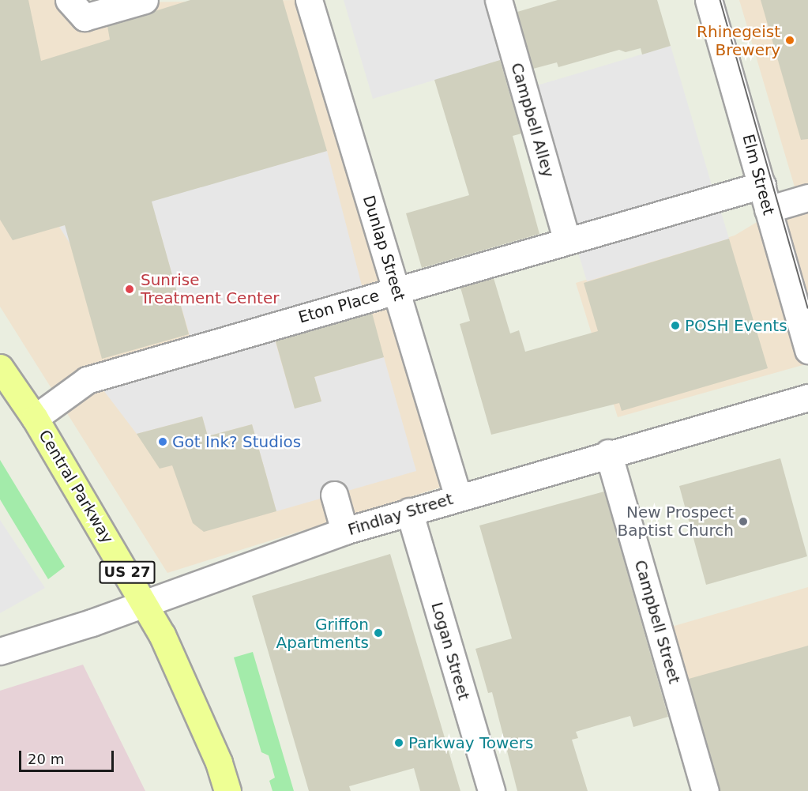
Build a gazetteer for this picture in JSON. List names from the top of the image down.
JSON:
{
  "streets": {
    "main road": ["Central Parkway", "US 27"],
    "street": [
      "Campbell Alley",
      "Elm Street",
      "Dunlap Street",
      "Eton Place",
      "Findlay Street",
      "Campbell Street",
      "Logan Street"
    ]
  },
  "crossings": [
    ["Campbell Alley", "Eton Place"],
    ["Elm Street", "Eton Place"],
    ["Dunlap Street", "Eton Place"],
    ["Dunlap Street", "Findlay Street"],
    ["Eton Place", "Central Parkway"],
    ["Central Parkway", "Findlay Street"],
    ["Findlay Street", "Campbell Street"],
    ["Findlay Street", "Logan Street"]
  ],
  "places": [
    "Rhinegeist Brewery",
    "Sunrise Treatment Center",
    "POSH Events",
    "Got Ink? Studios",
    "New Prospect Baptist Church",
    "Griffon Apartments",
    "Parkway Towers"
  ],
  "scale_bar": "20 m"
}
